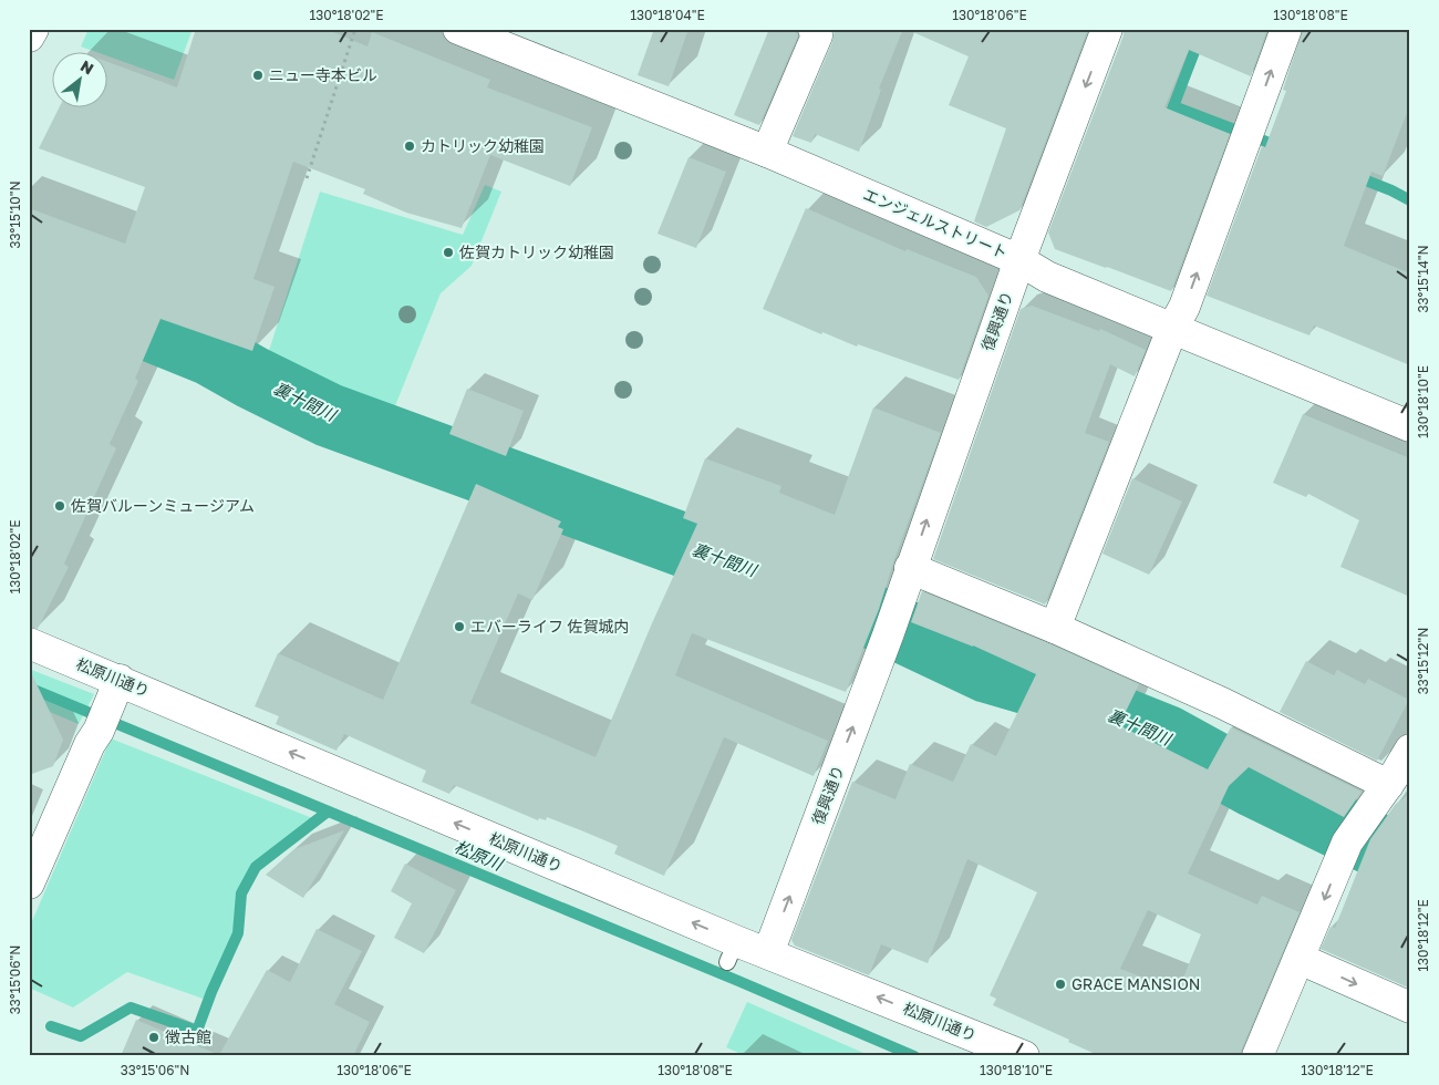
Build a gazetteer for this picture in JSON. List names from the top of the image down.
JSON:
{
  "streets": {
    "street": ["エンジェルストリート", "復興通り", "松原川通り"]
  },
  "crossings": [
    ["エンジェルストリート", "復興通り"],
    ["復興通り", "松原川通り"]
  ],
  "one_way": ["松原川通り"],
  "water": ["裏十間川", "松原川"],
  "places": [
    "ニュー寺本ビル",
    "カトリック幼稚園",
    "佐賀カトリック幼稚園",
    "佐賀バルーンミュージアム",
    "エバーライフ 佐賀城内",
    "GRACE MANSION",
    "徴古館"
  ],
  "north": "top right",
  "coordinates": [
    "130°18'02\"E",
    "130°18'04\"E",
    "130°18'06\"E",
    "130°18'08\"E",
    "33°15'10\"N",
    "33°15'14\"N",
    "130°18'10\"E",
    "33°15'12\"N",
    "130°18'12\"E",
    "33°15'06\"N"
  ]
}
